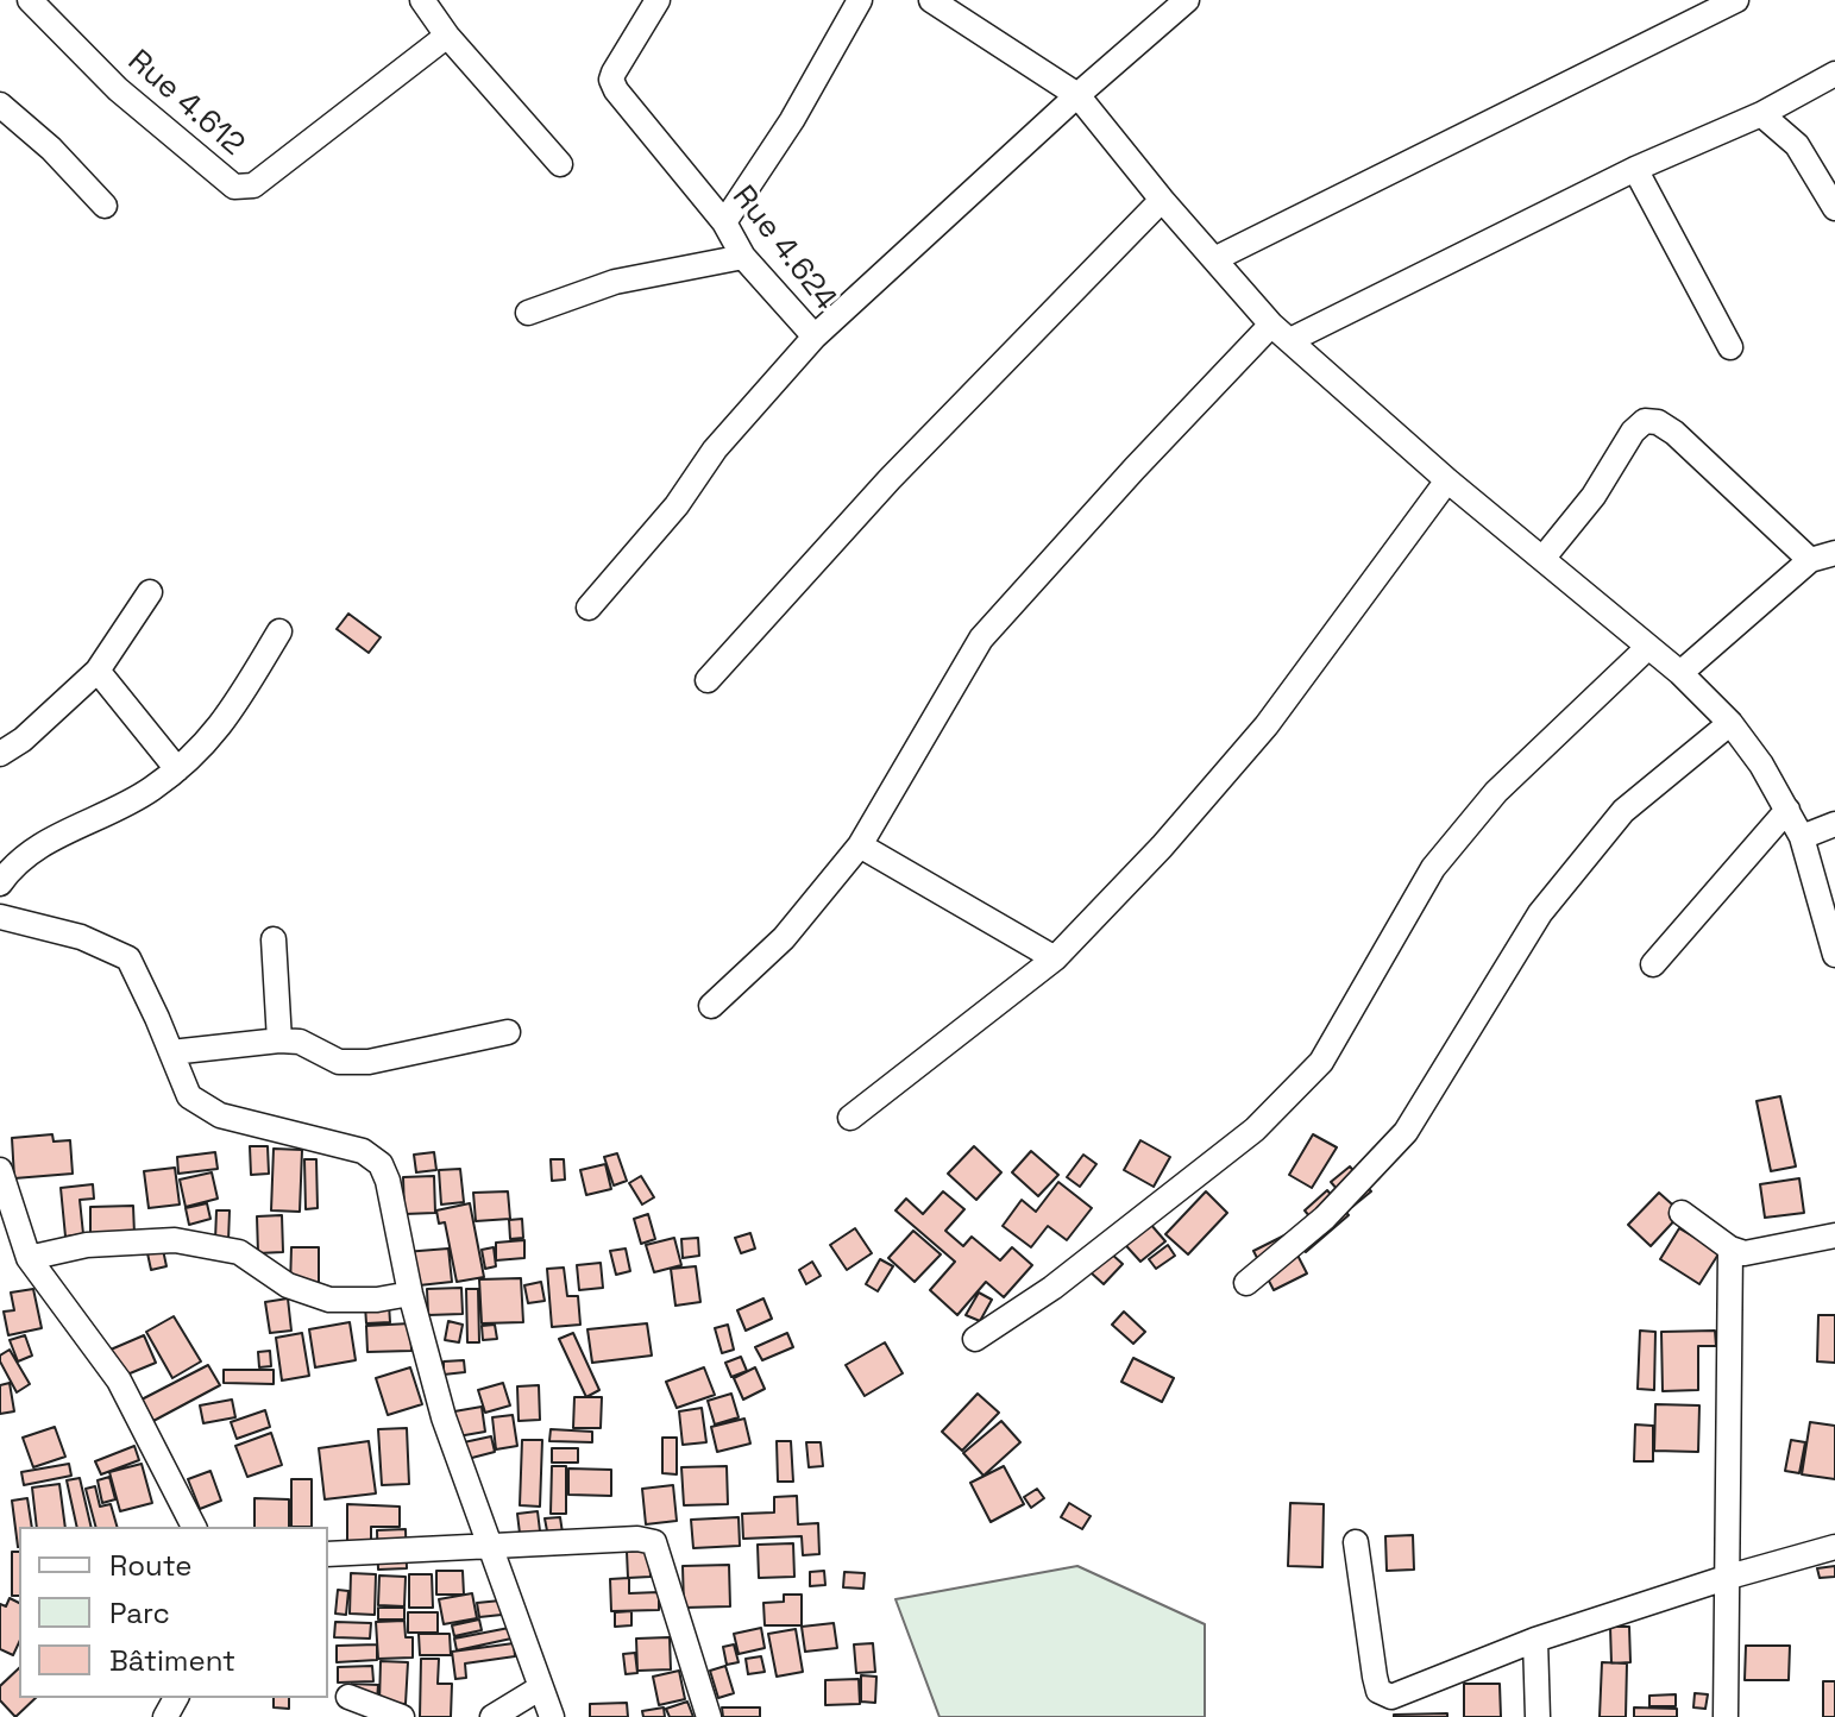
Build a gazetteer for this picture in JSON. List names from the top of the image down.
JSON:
{
  "streets": {
    "street": ["Rue 4.612", "Rue 4.624"]
  },
  "legend": ["Route", "Parc", "Bâtiment"]
}
